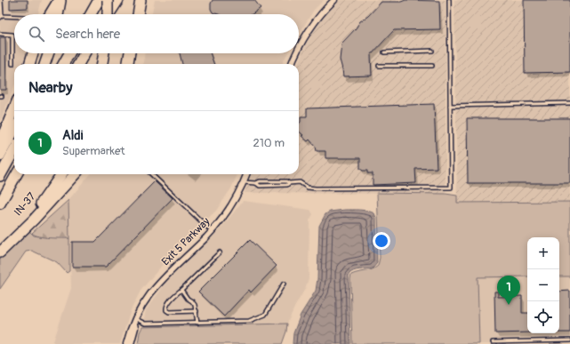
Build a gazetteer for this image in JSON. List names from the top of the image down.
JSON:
{
  "streets": {
    "highway": ["IN-37"],
    "street": ["Exit 5 Parkway"]
  },
  "page": {
    "search": "Search here",
    "heading": "Nearby",
    "list": [
      {
        "mark": "1",
        "name": "Aldi",
        "note": "Supermarket",
        "value": "210 m"
      }
    ],
    "map_buttons": ["+", "−"],
    "pins": "1"
  }
}
